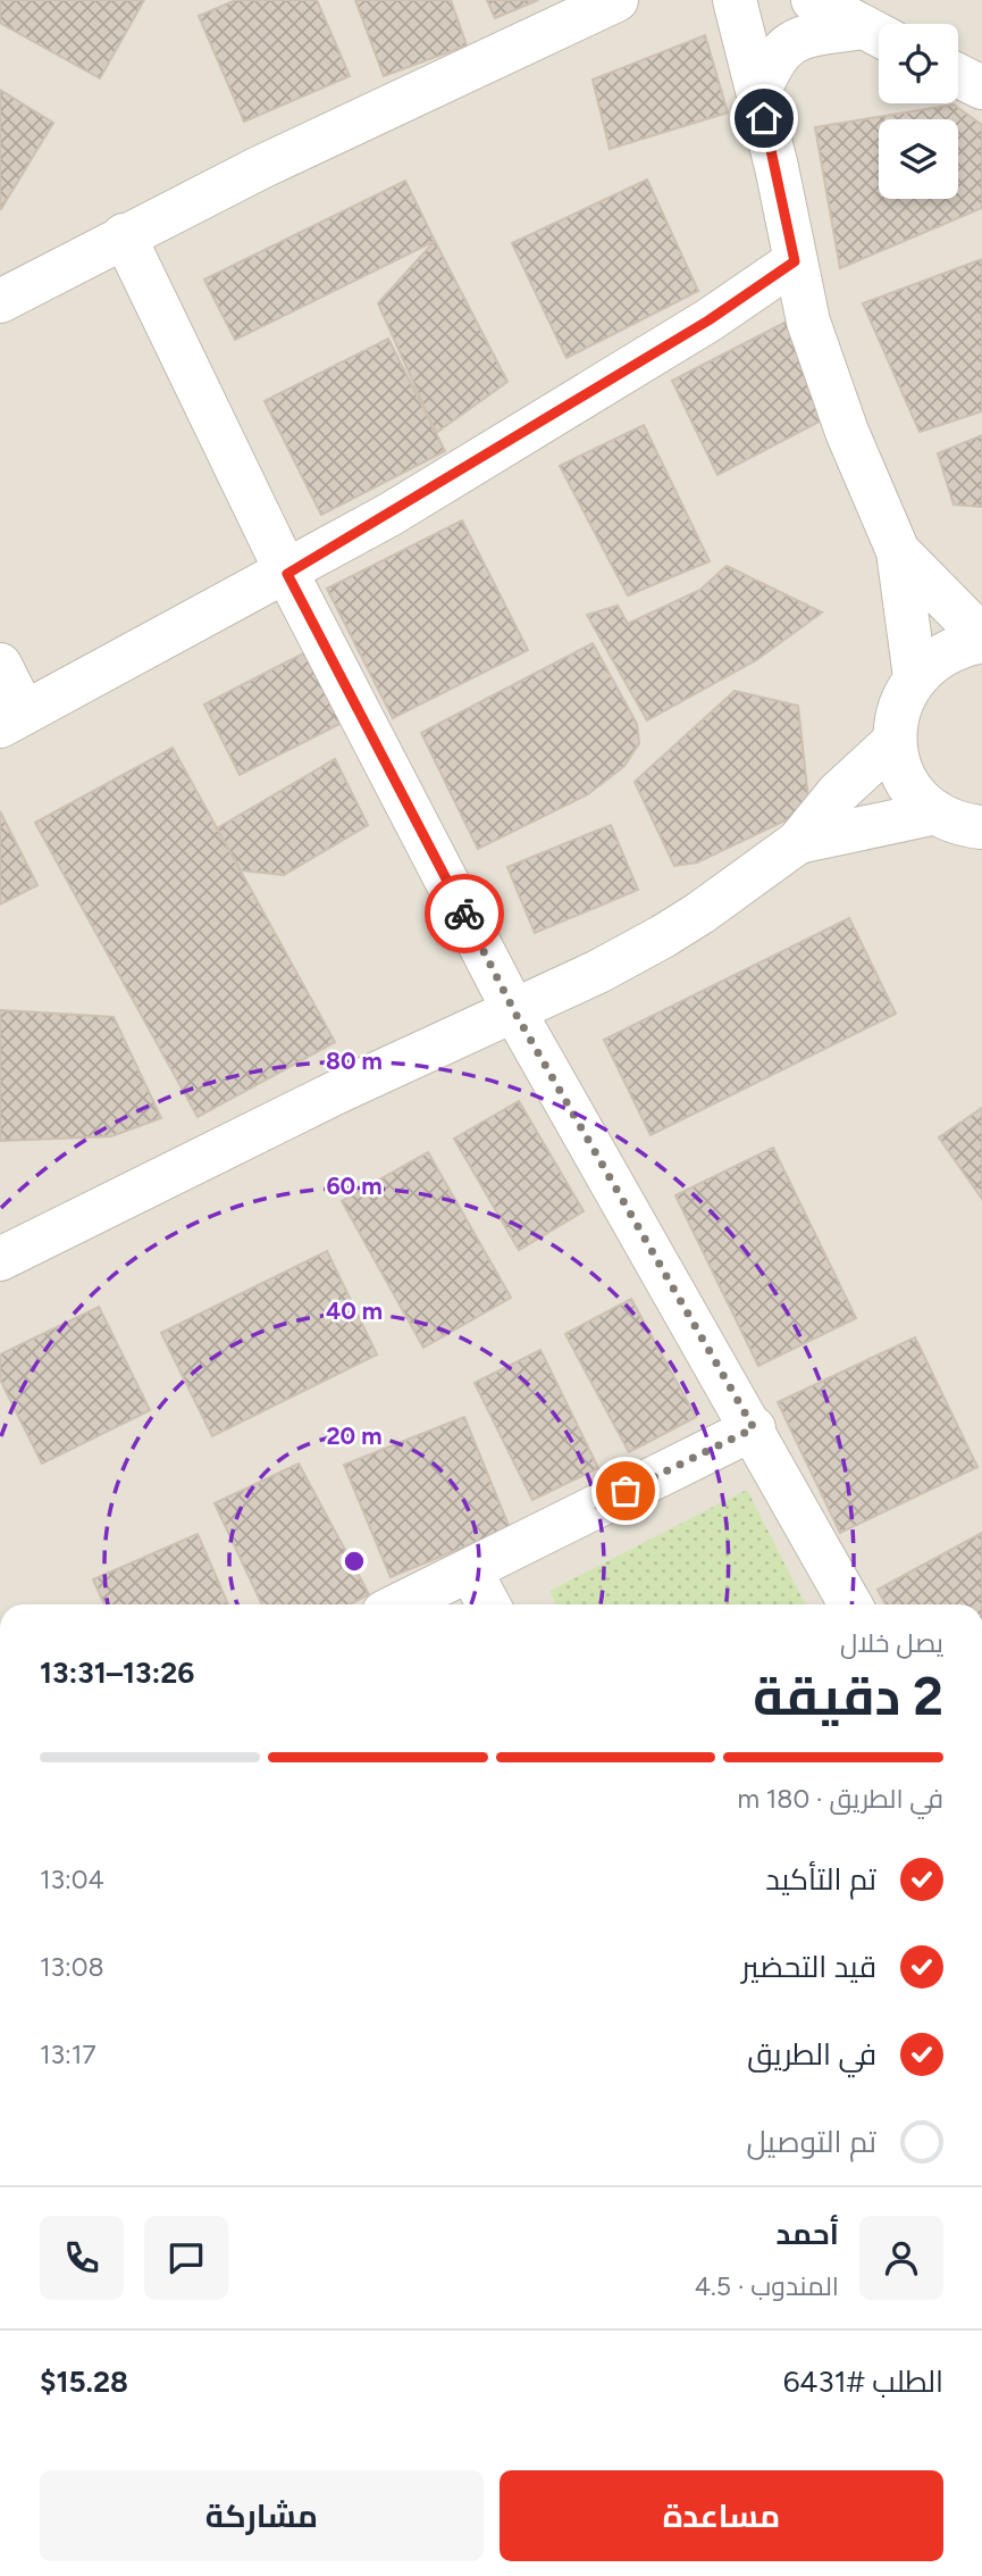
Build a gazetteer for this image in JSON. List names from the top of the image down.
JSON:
{
  "page": {
    "heading": ["2 دقيقة", "يصل خلال", "13:26–13:31"],
    "panel": [
      "أحمد",
      "المندوب · 4.5",
      "الطلب #6431",
      "$15.28"
    ],
    "bar": "في الطريق · 180 m",
    "list": [
      ["تم التأكيد", "13:04"],
      ["قيد التحضير", "13:08"],
      ["في الطريق", "13:17"],
      "تم التوصيل"
    ],
    "buttons": ["مساعدة", "مشاركة"]
  },
  "rings": [
    "80 m",
    "60 m",
    "40 m",
    "20 m"
  ]
}
